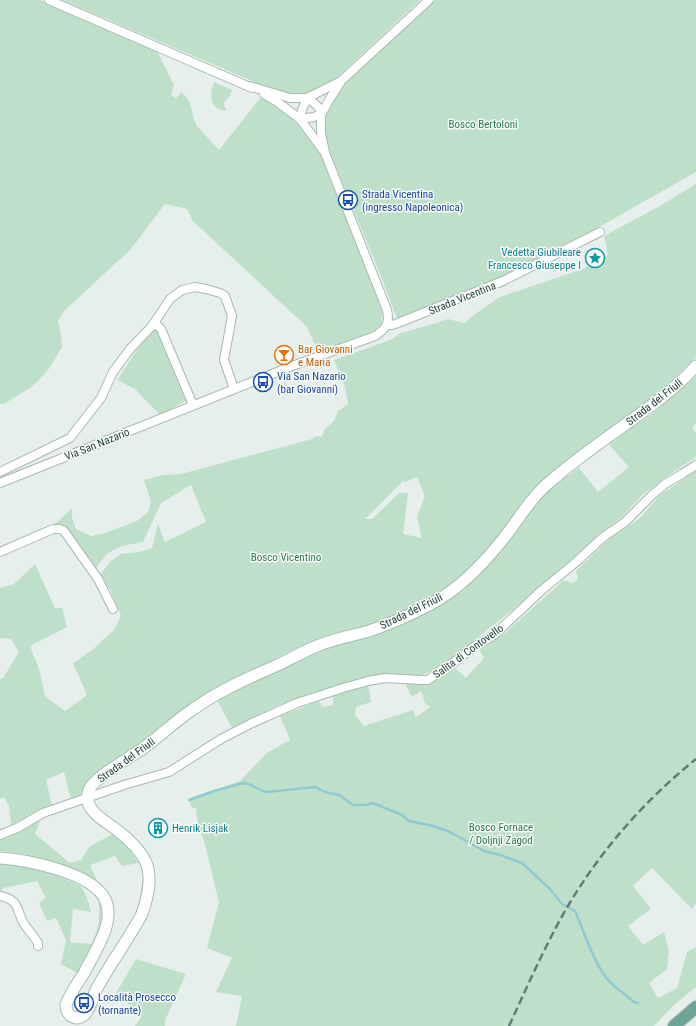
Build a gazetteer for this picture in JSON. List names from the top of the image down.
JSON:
{
  "streets": {
    "main road": ["Strada del Friuli"],
    "street": ["Strada Vicentina", "Via San Nazario", "Salita di Contovello"]
  },
  "crossings": [
    ["Strada Vicentina", "Via San Nazario"],
    ["Strada del Friuli", "Salita di Contovello"]
  ],
  "parks": ["Bosco Bertoloni", "Bosco Vicentino", "Bosco Fornace / Doljnji Zagod"],
  "places": {
    "bus stop": ["Strada Vicentina (ingresso Napoleonica)", "Via San Nazario (bar Giovanni)", "Località Prosecco (tornante)"],
    "place": ["Vedetta Giubileare Francesco Giuseppe I"],
    "bar": ["Bar Giovanni e Maria"],
    "building": ["Henrik Lisjak"]
  }
}
